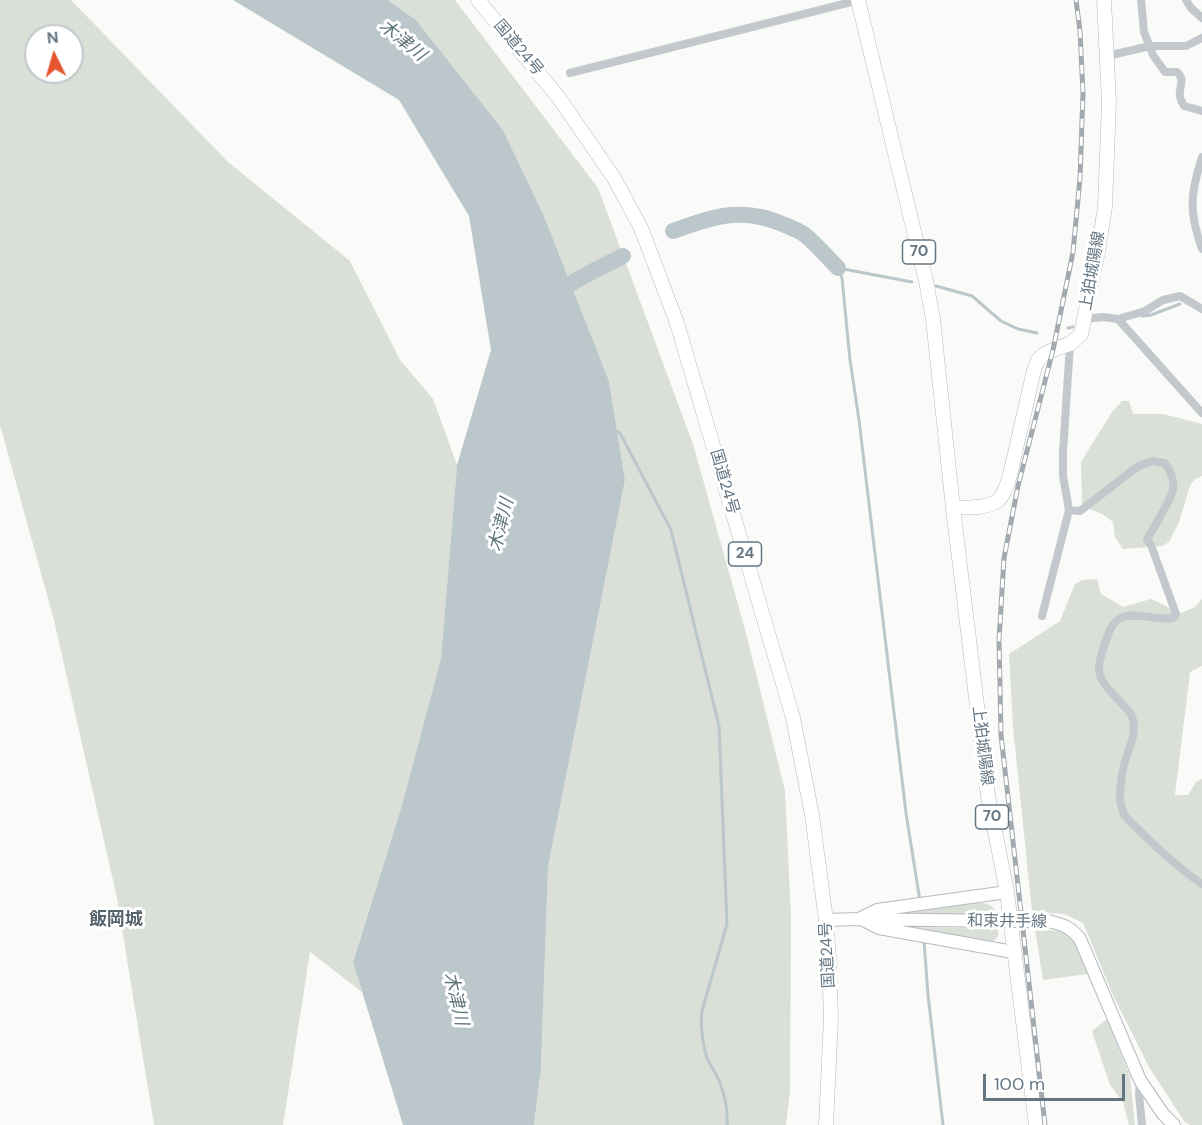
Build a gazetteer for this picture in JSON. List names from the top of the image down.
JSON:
{
  "streets": {
    "main road": [
      "国道24号",
      "70",
      "上狛城陽線",
      "24",
      "和束井手線"
    ]
  },
  "crossings": [
    ["国道24号", "和束井手線"]
  ],
  "districts": ["飯岡城"],
  "water": ["木津川"],
  "scale_bar": "100 m",
  "north": "top"
}
